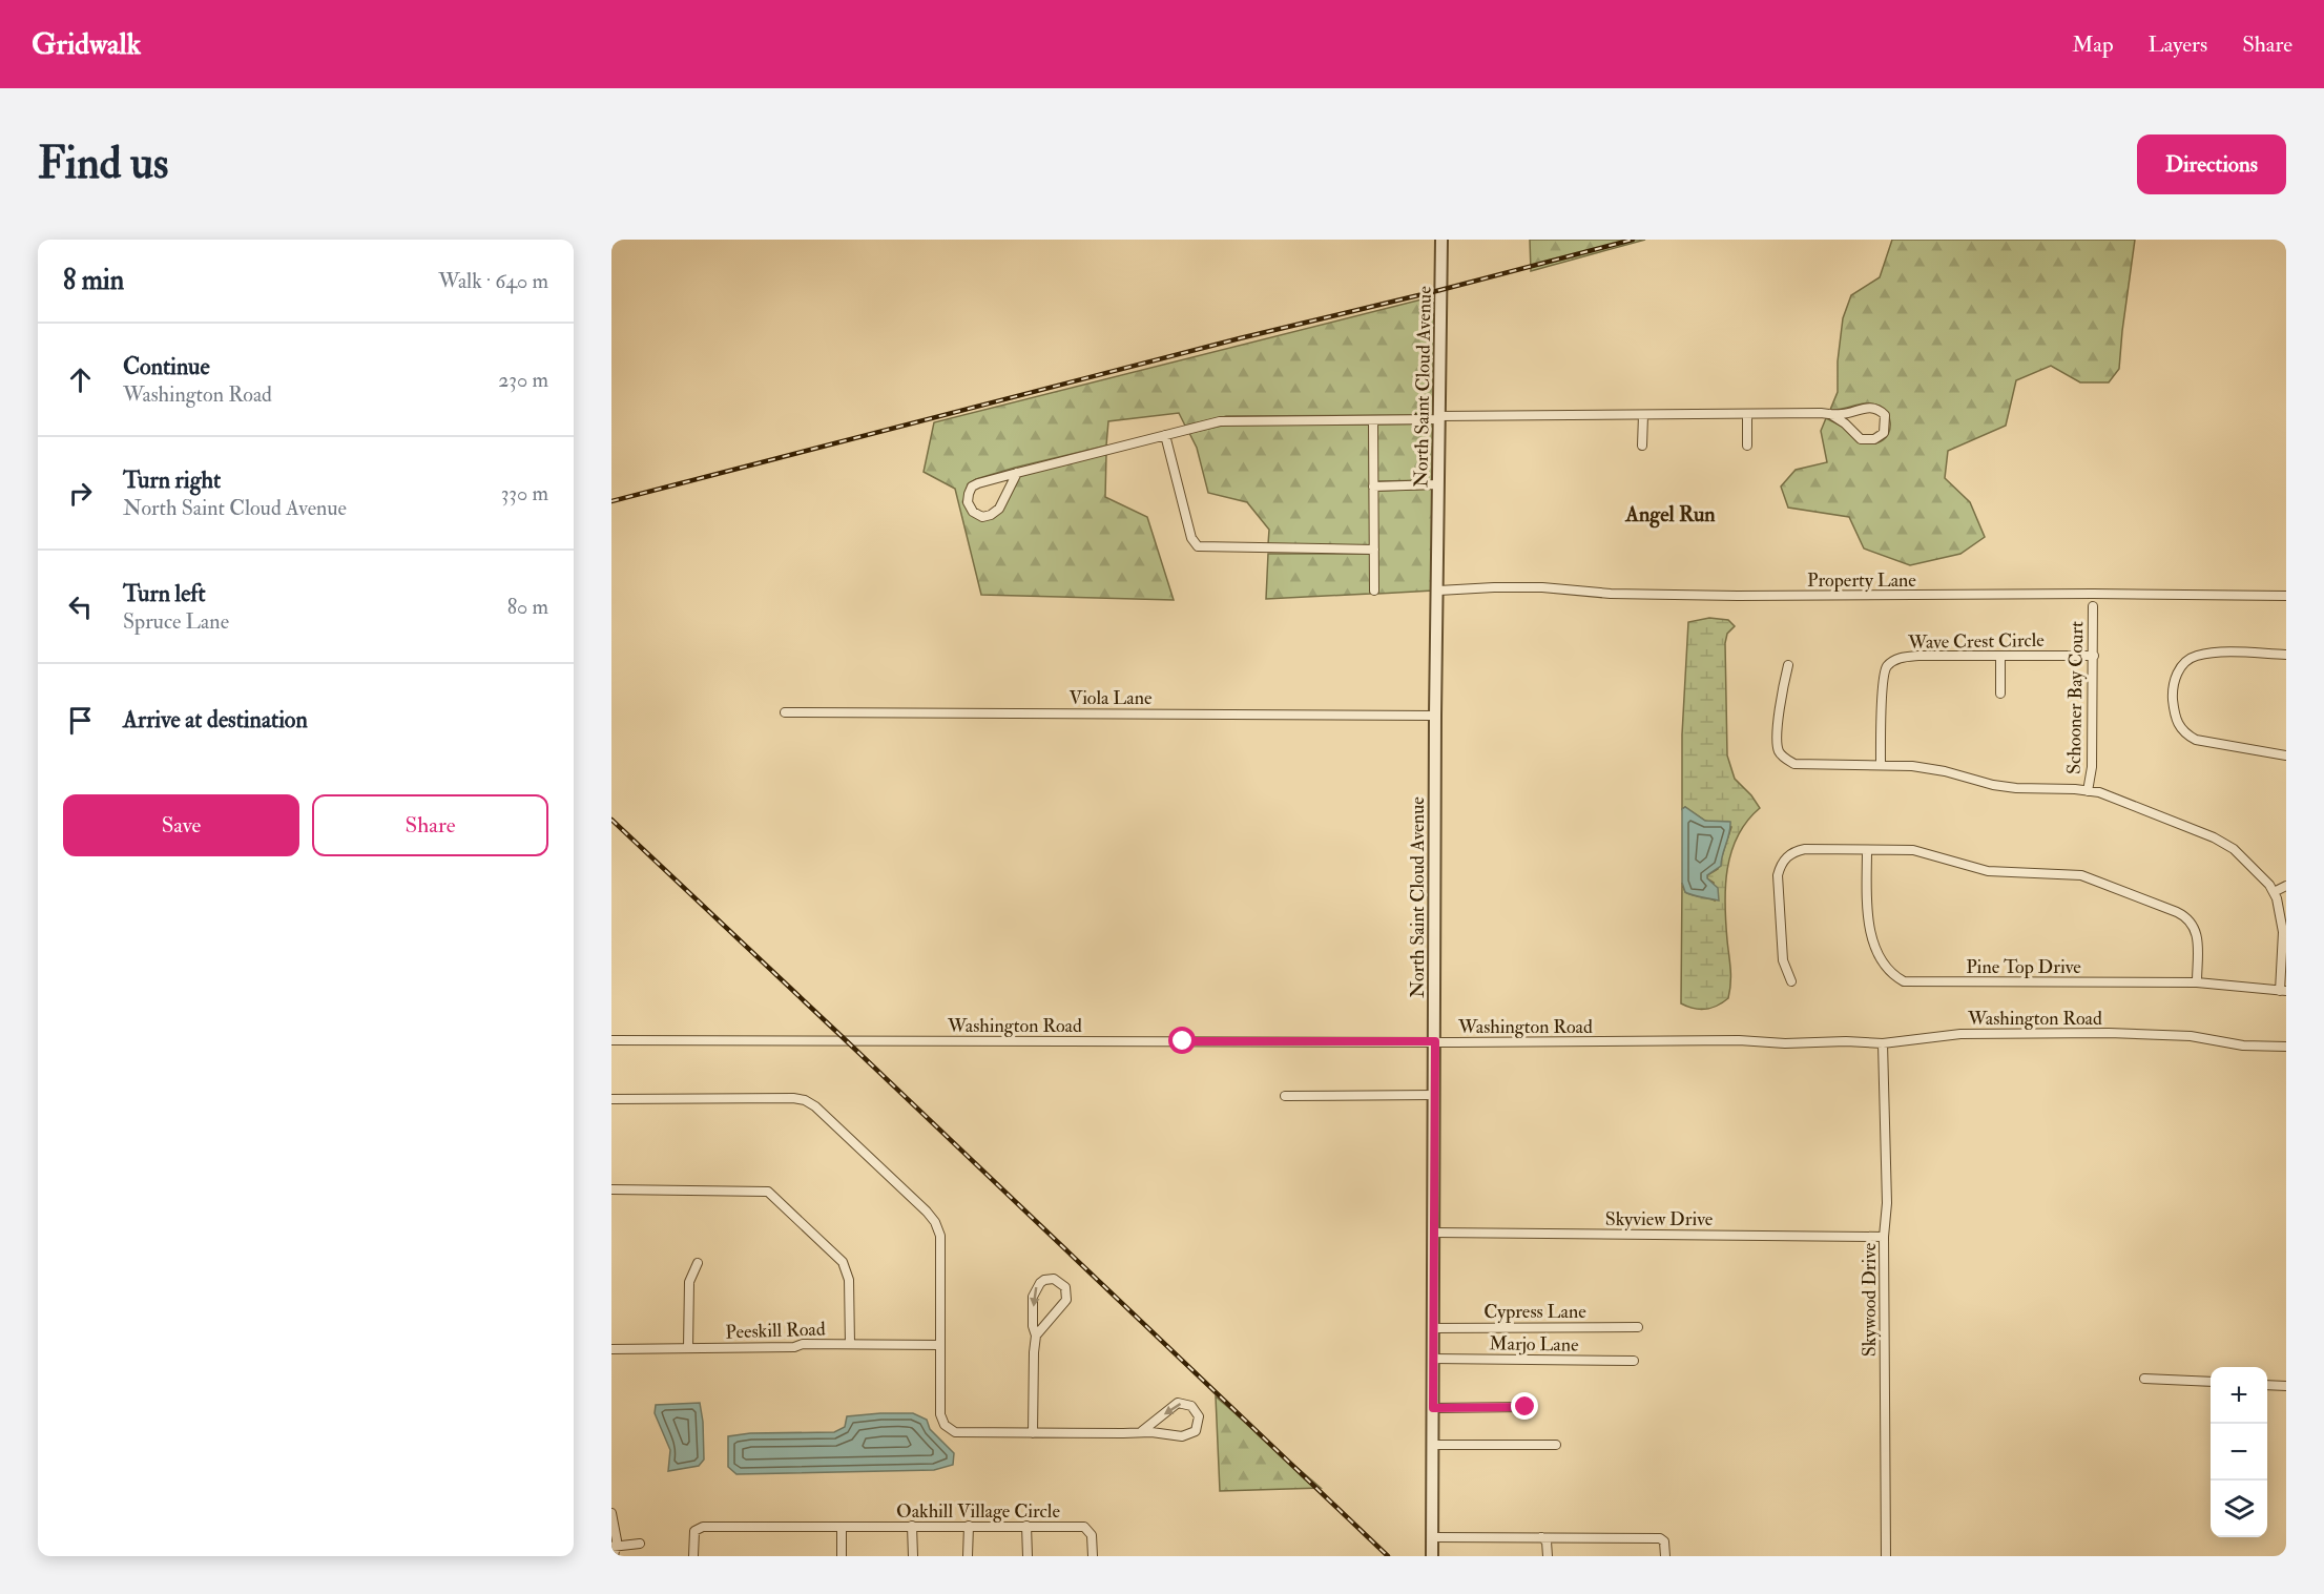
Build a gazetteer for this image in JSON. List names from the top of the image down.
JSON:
{
  "streets": {
    "street": [
      "North Saint Cloud Avenue",
      "Property Lane",
      "Wave Crest Circle",
      "Viola Lane",
      "Schooner Bay Court",
      "Pine Top Drive",
      "Washington Road",
      "Skyview Drive",
      "Skywood Drive",
      "Cypress Lane",
      "Peeskill Road",
      "Marjo Lane",
      "Oakhill Village Circle"
    ]
  },
  "crossings": [
    ["North Saint Cloud Avenue", "Property Lane"],
    ["North Saint Cloud Avenue", "Viola Lane"],
    ["North Saint Cloud Avenue", "Washington Road"],
    ["North Saint Cloud Avenue", "Skyview Drive"],
    ["North Saint Cloud Avenue", "Cypress Lane"],
    ["North Saint Cloud Avenue", "Marjo Lane"],
    ["Wave Crest Circle", "Schooner Bay Court"],
    ["Washington Road", "Skywood Drive"],
    ["Skyview Drive", "Skywood Drive"]
  ],
  "districts": ["Angel Run"],
  "page": {
    "header": "Gridwalk",
    "nav": ["Map", "Layers", "Share"],
    "buttons": [
      "Directions",
      ["Save", "Share"]
    ],
    "title": "Find us",
    "heading": ["8 min", "Walk · 640 m"],
    "list": [
      ["Continue", "Washington Road", "230 m"],
      ["Turn right", "North Saint Cloud Avenue", "330 m"],
      ["Turn left", "Spruce Lane", "80 m"],
      "Arrive at destination"
    ],
    "map_buttons": ["+", "−"]
  }
}
